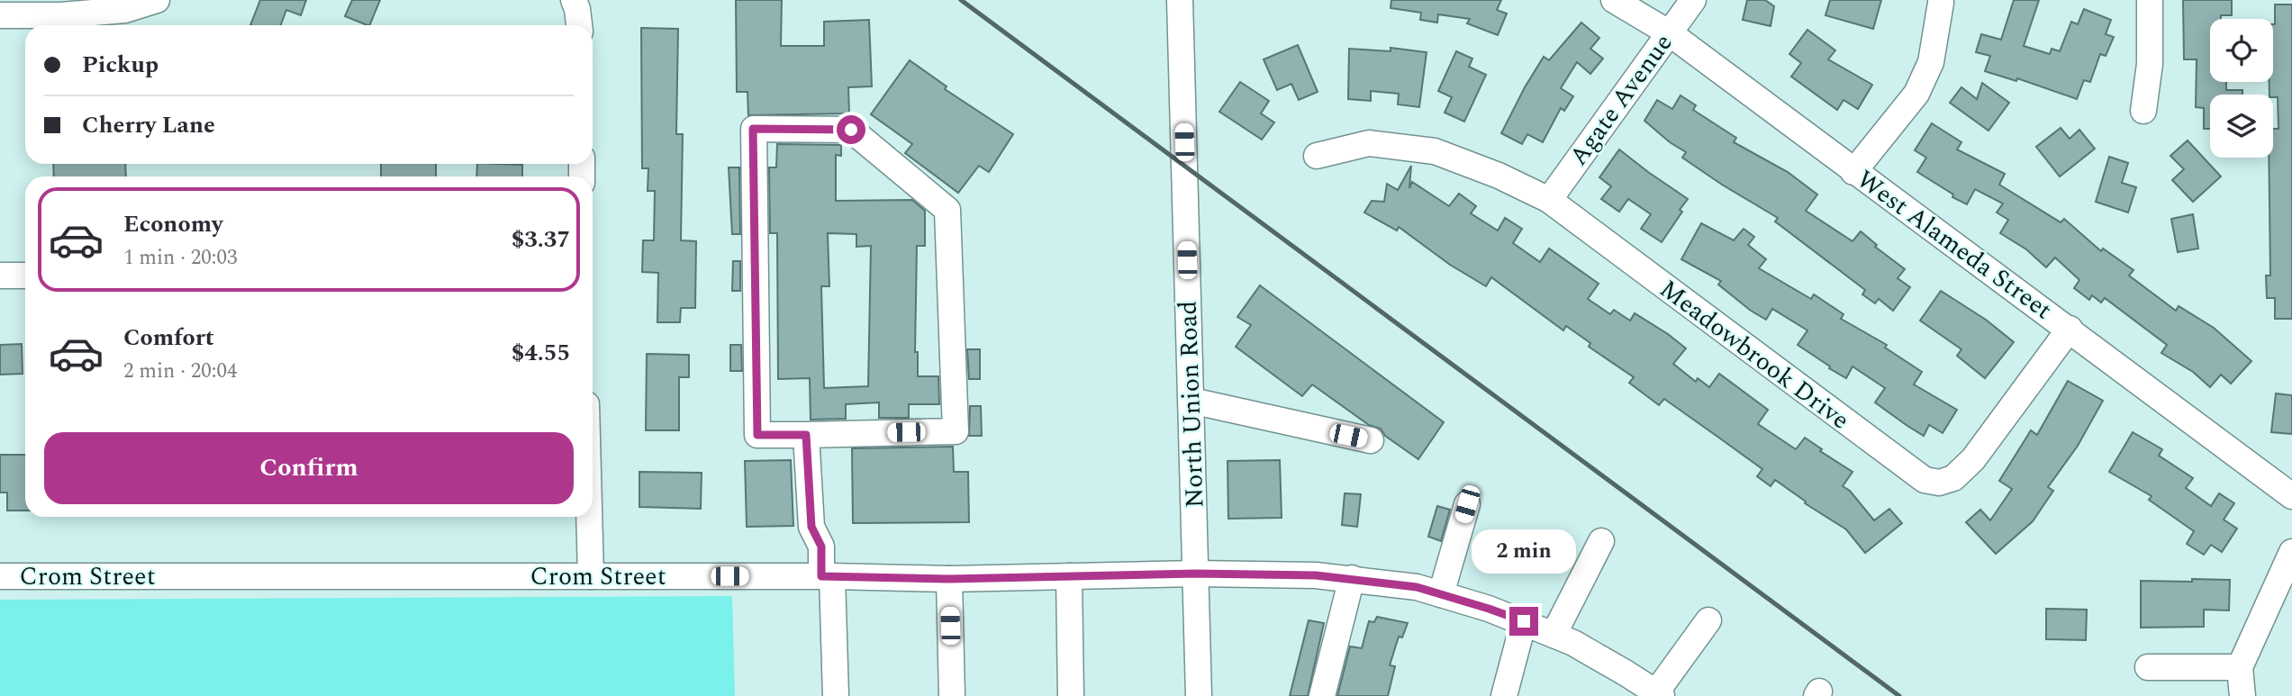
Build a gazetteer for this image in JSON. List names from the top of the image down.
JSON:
{
  "streets": {
    "street": [
      "Agate Avenue",
      "West Alameda Street",
      "Meadowbrook Drive",
      "North Union Road",
      "Crom Street"
    ]
  },
  "crossings": [
    ["Agate Avenue", "West Alameda Street"],
    ["Agate Avenue", "Meadowbrook Drive"],
    ["West Alameda Street", "Meadowbrook Drive"],
    ["North Union Road", "Crom Street"]
  ],
  "page": {
    "banner": ["Pickup", "Cherry Lane"],
    "list": [
      {
        "name": "Economy",
        "note": "1 min · 20:03",
        "value": "$3.37"
      },
      {
        "name": "Comfort",
        "note": "2 min · 20:04",
        "value": "$4.55"
      }
    ],
    "buttons": "Confirm",
    "bubble": "2 min"
  }
}
